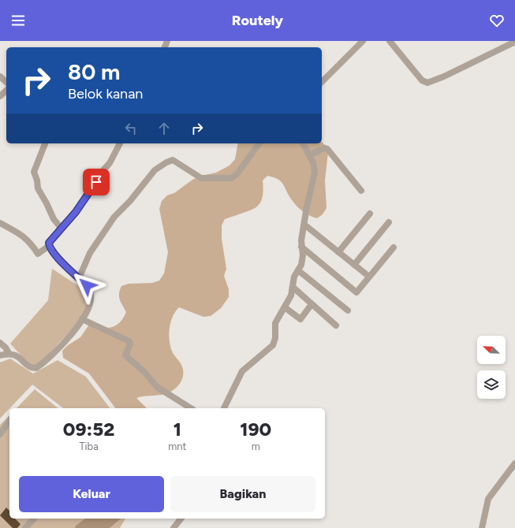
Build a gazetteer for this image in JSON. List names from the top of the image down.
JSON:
{
  "north": "top left",
  "page": {
    "header": "Routely",
    "turn": ["80 m", "Belok kanan"],
    "eta": [
      "09:52",
      "Tiba",
      "1",
      "mnt",
      "190",
      "m"
    ],
    "buttons": ["Keluar", "Bagikan"]
  }
}
